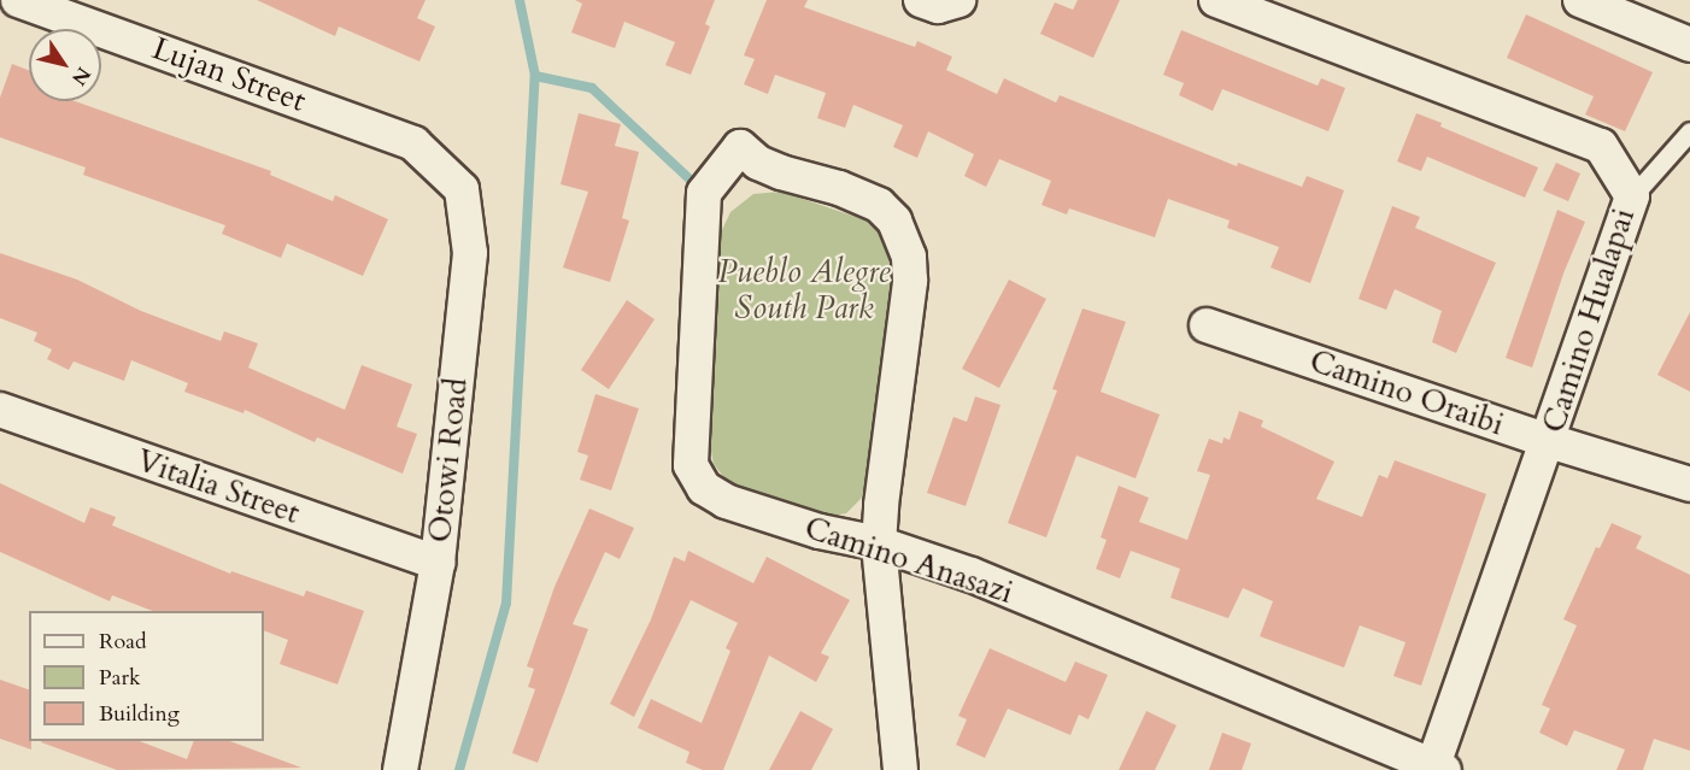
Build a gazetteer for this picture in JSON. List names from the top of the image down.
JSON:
{
  "streets": {
    "street": [
      "Lujan Street",
      "Camino Hualapai",
      "Camino Oraibi",
      "Otowi Road",
      "Vitalia Street",
      "Camino Anasazi"
    ]
  },
  "crossings": [
    ["Lujan Street", "Otowi Road"],
    ["Camino Hualapai", "Camino Oraibi"],
    ["Camino Hualapai", "Camino Anasazi"],
    ["Otowi Road", "Vitalia Street"]
  ],
  "parks": ["Pueblo Alegre South Park"],
  "legend": ["Road", "Park", "Building"],
  "north": "bottom right"
}
